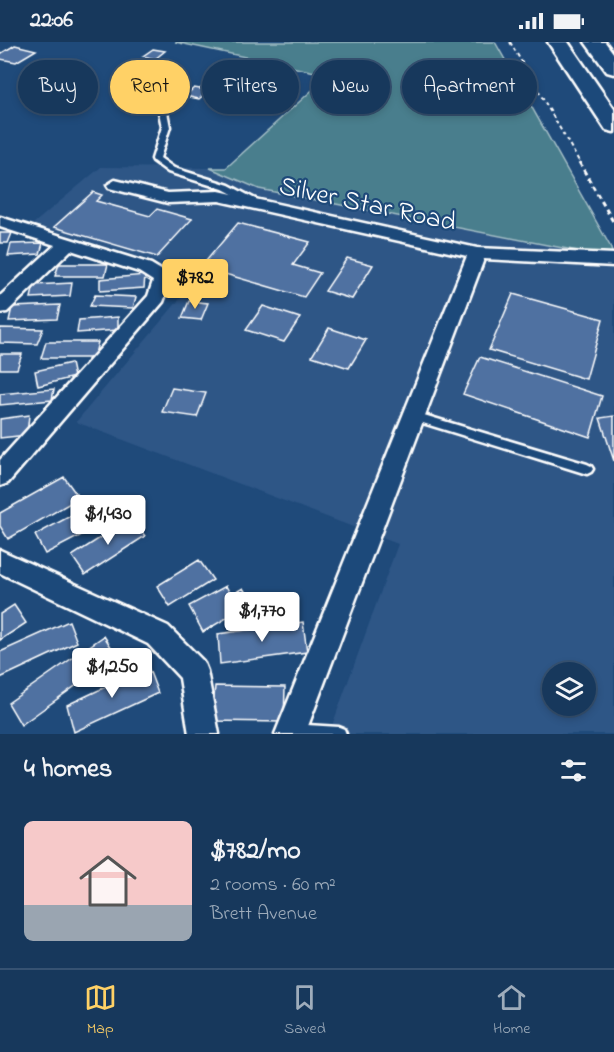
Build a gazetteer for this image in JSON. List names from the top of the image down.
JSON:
{
  "streets": {
    "street": ["Silver Star Road"]
  },
  "page": {
    "status": "22:06",
    "chip": [
      "Buy",
      "Rent",
      "Filters",
      "New",
      "Apartment"
    ],
    "price": [
      "$782",
      "$1,430",
      "$1,770",
      "$1,250"
    ],
    "heading": "4 homes",
    "list": [
      {
        "name": "$782/mo",
        "note": "2 rooms · 60 m² · Brett Avenue"
      }
    ],
    "tabs": ["Map", "Saved", "Home"]
  }
}
